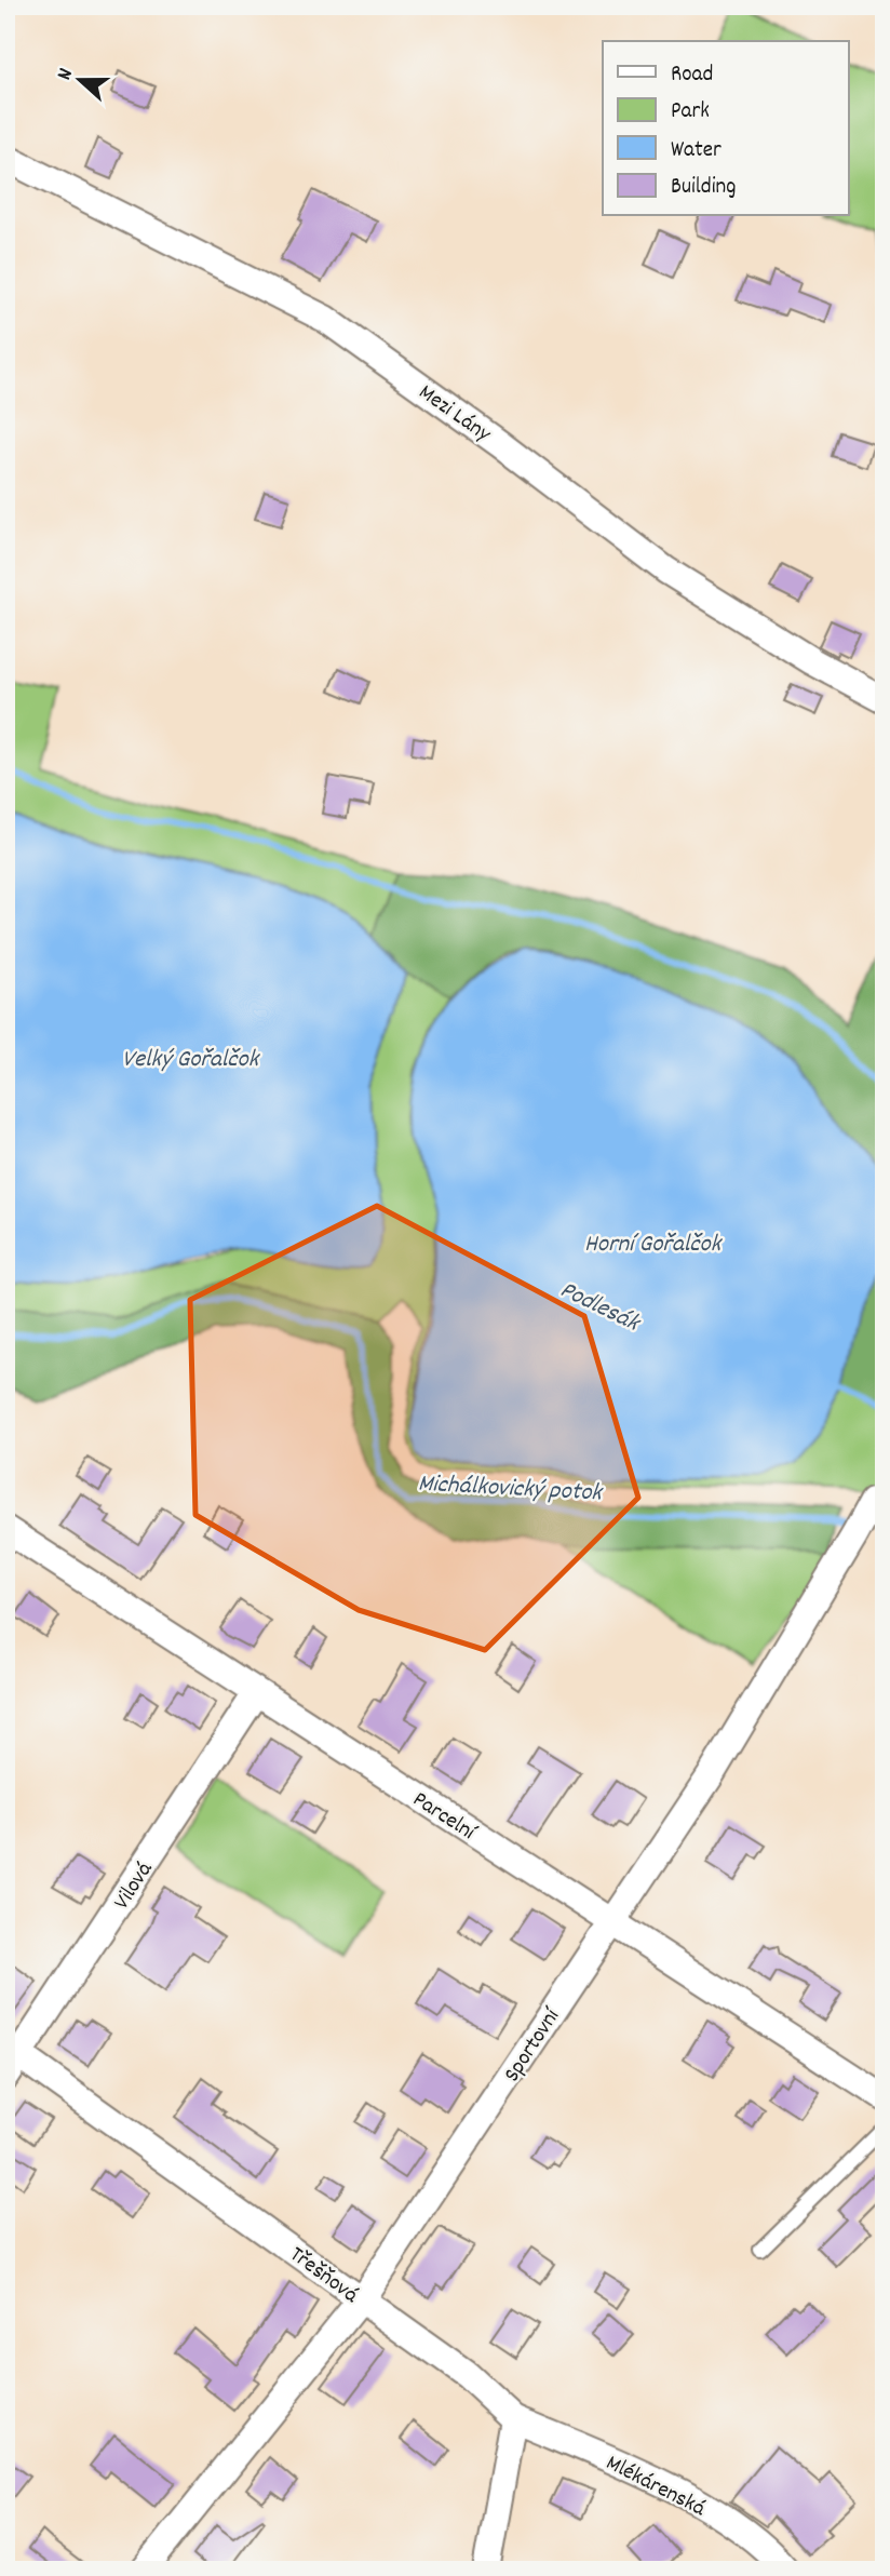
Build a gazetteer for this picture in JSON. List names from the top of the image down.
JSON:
{
  "streets": {
    "street": [
      "Mezi Lány",
      "Parcelní",
      "Vilová",
      "Sportovní",
      "Třešňová",
      "Mlékárenská"
    ]
  },
  "crossings": [
    ["Parcelní", "Vilová"],
    ["Parcelní", "Sportovní"],
    ["Vilová", "Třešňová"],
    ["Sportovní", "Třešňová"],
    ["Třešňová", "Mlékárenská"]
  ],
  "water": [
    "Velký Gořalčok",
    "Horní Gořalčok",
    "Podlesák",
    "Michálkovický potok"
  ],
  "legend": [
    "Road",
    "Park",
    "Water",
    "Building"
  ],
  "north": "left"
}
